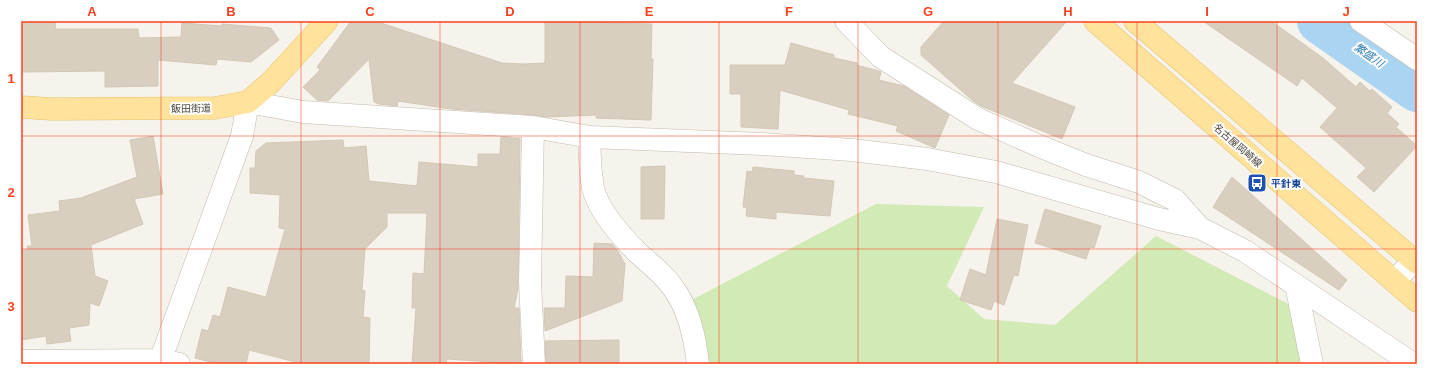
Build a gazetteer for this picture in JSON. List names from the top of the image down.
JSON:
{
  "streets": {
    "main road": ["飯田街道", "名古屋岡崎線"]
  },
  "water": ["繁盛川"],
  "places": {
    "bus stop": ["平針東"]
  },
  "grid": {
    "columns": [
      "A",
      "B",
      "C",
      "D",
      "E",
      "F",
      "G",
      "H",
      "I",
      "J"
    ],
    "rows": ["1", "2", "3"]
  }
}
